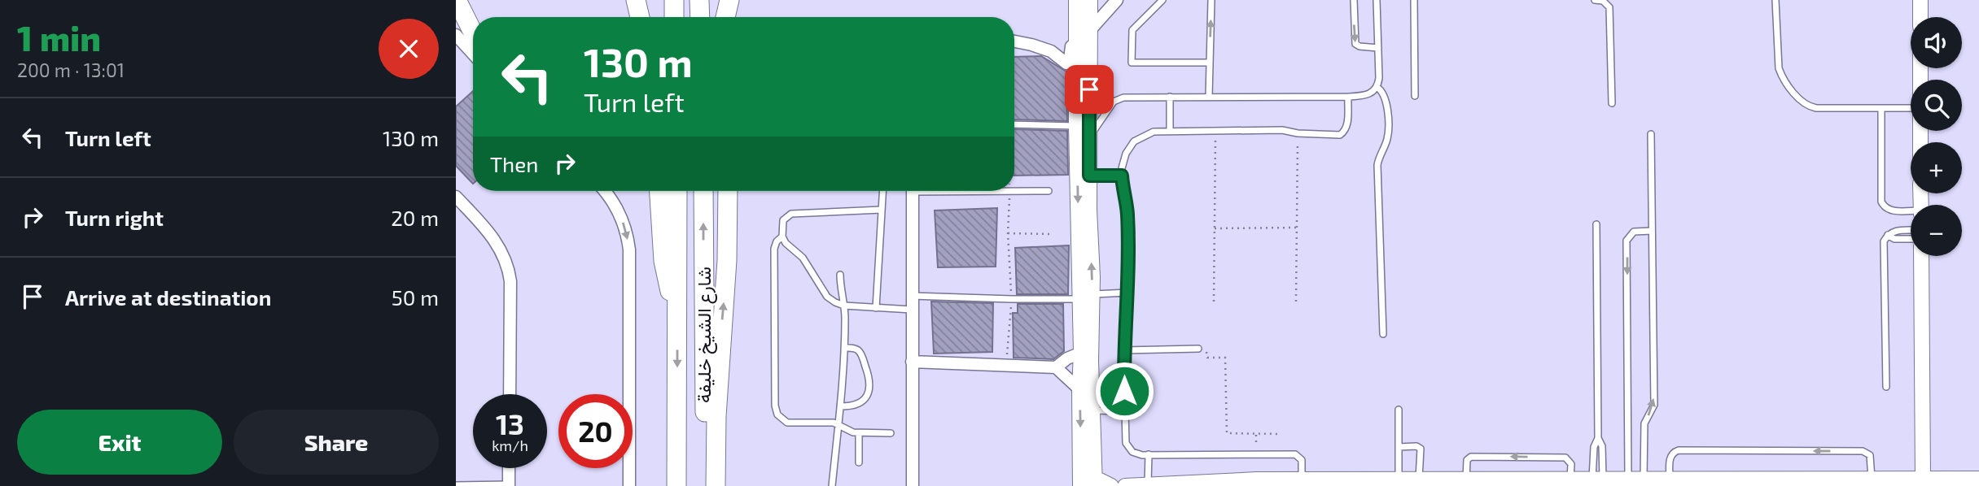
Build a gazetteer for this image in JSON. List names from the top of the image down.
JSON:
{
  "streets": {
    "highway": ["شارع الشيخ خليفة"]
  },
  "page": {
    "heading": ["1 min", "200 m · 13:01"],
    "map_buttons": ["+", "−"],
    "turn": ["130 m", "Turn left"],
    "list": [
      {
        "name": "Turn left",
        "value": "130 m"
      },
      {
        "name": "Turn right",
        "value": "20 m"
      },
      {
        "name": "Arrive at destination",
        "value": "50 m"
      }
    ],
    "then": "Then",
    "speed": "13 km/h",
    "limit": "20",
    "buttons": ["Exit", "Share"]
  }
}
